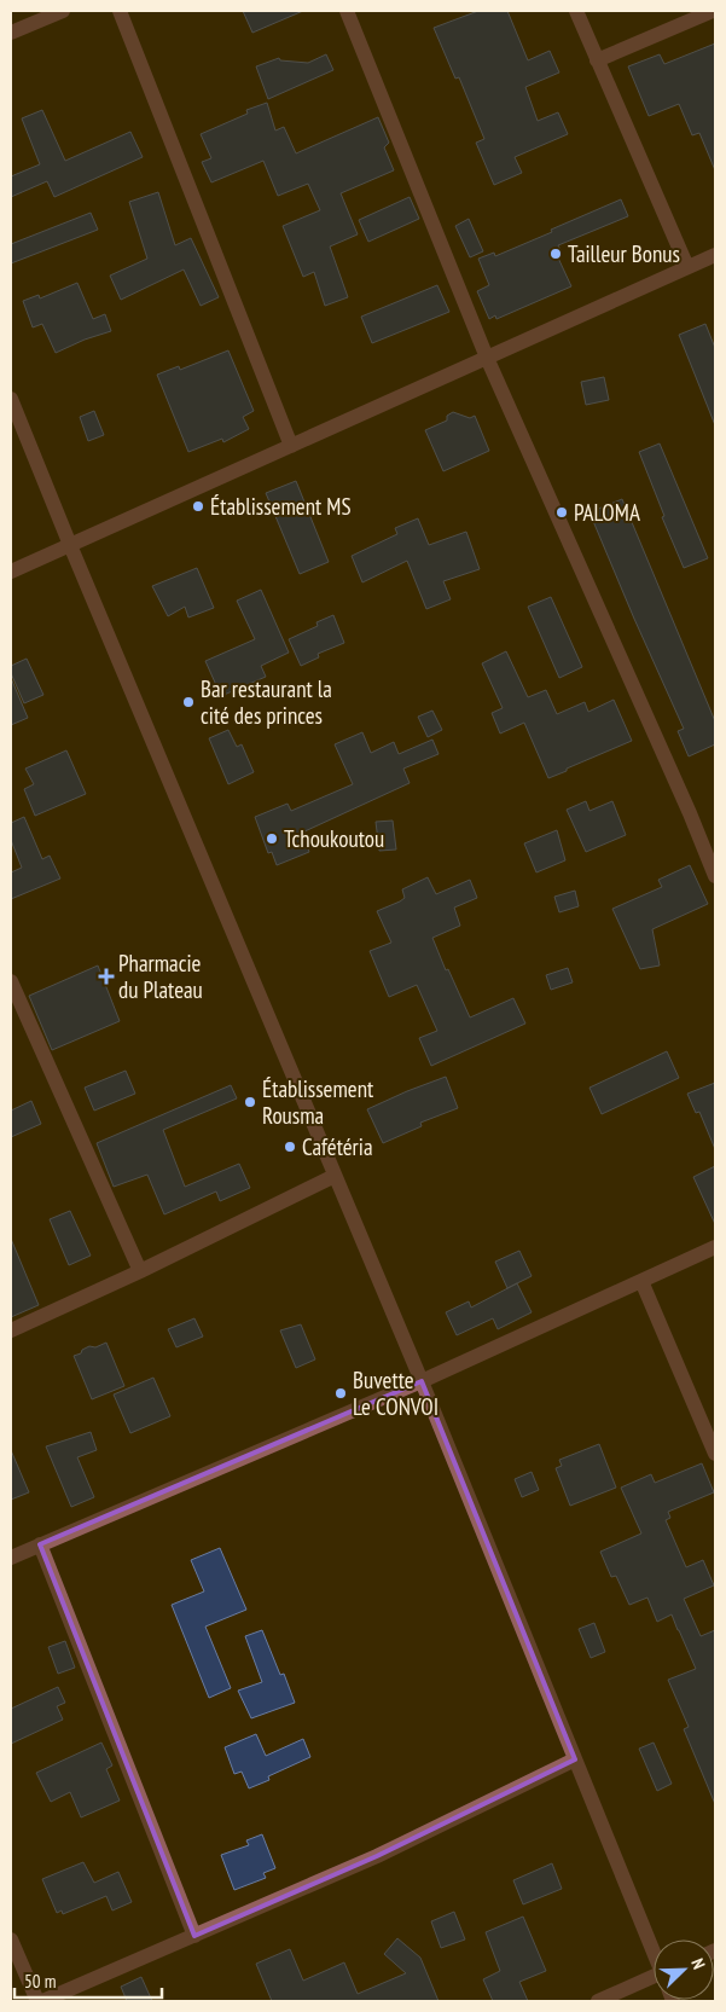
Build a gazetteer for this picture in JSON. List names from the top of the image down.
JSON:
{
  "places": {
    "other": [
      "Tailleur Bonus",
      "Établissement MS",
      "PALOMA",
      "Bar restaurant la cité des princes",
      "Tchoukoutou",
      "Établissement Rousma",
      "Cafétéria",
      "Buvette Le CONVOI"
    ],
    "health": ["Pharmacie du Plateau"]
  },
  "scale_bar": "50 m",
  "north": "top right"
}
